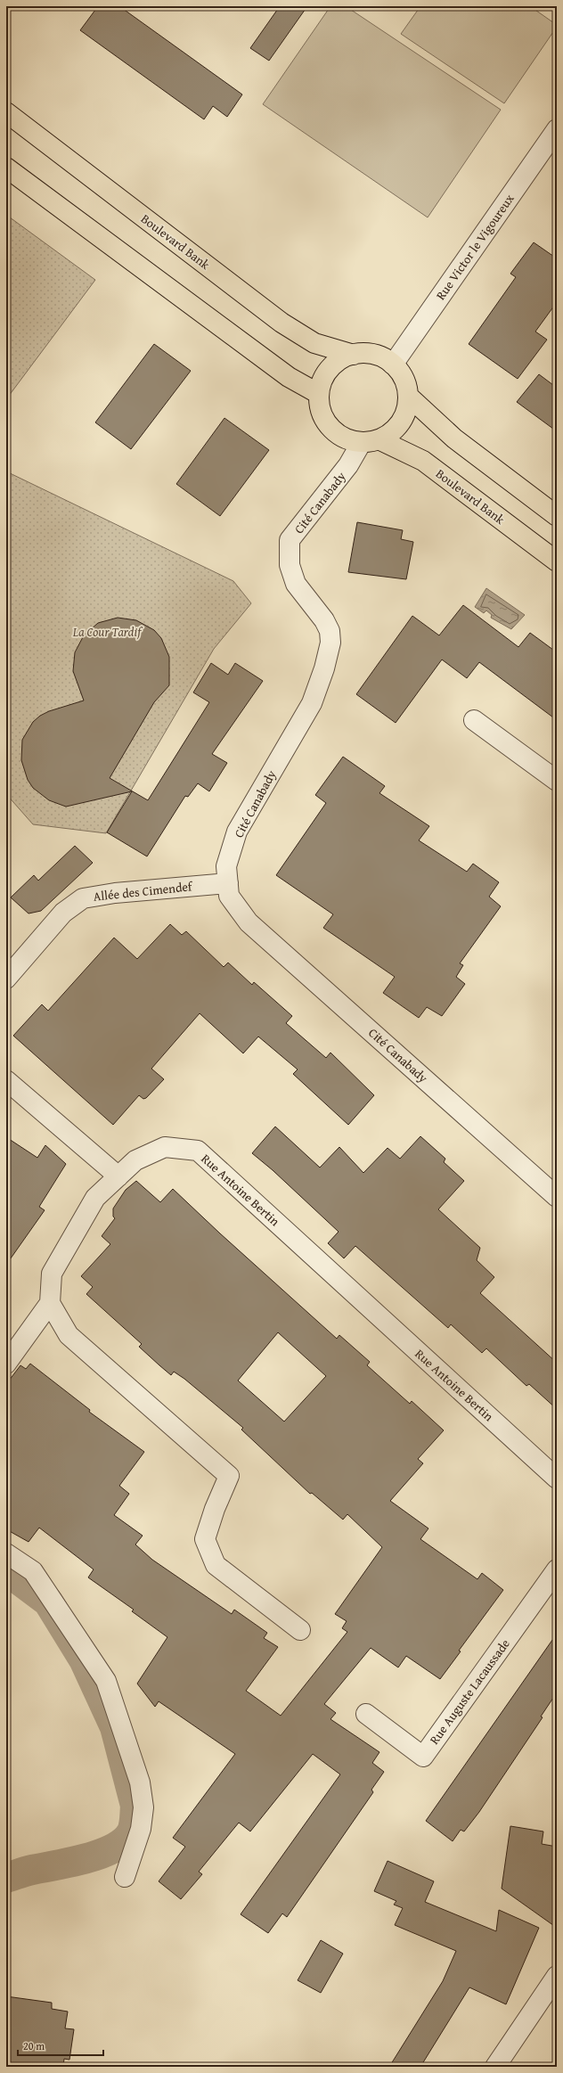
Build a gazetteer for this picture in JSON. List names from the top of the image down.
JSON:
{
  "streets": {
    "main road": ["Boulevard Bank"],
    "street": [
      "Rue Victor le Vigoureux",
      "Cité Canabady",
      "Allée des Cimendef",
      "Rue Antoine Bertin",
      "Rue Auguste Lacaussade"
    ]
  },
  "crossings": [
    ["Boulevard Bank", "Rue Victor le Vigoureux"],
    ["Boulevard Bank", "Cité Canabady"],
    ["Rue Victor le Vigoureux", "Cité Canabady"],
    ["Cité Canabady", "Allée des Cimendef"]
  ],
  "parks": ["La Cour Tardif"],
  "scale_bar": "20 m"
}
